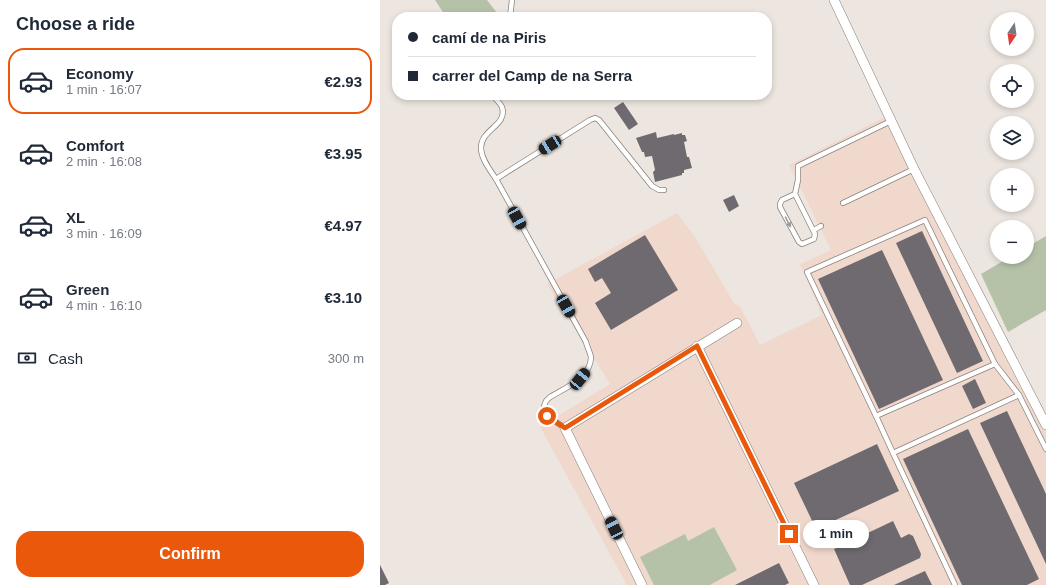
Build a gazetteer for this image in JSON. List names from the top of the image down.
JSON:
{
  "north": "bottom",
  "page": {
    "heading": "Choose a ride",
    "map_buttons": ["+", "−"],
    "banner": ["camí de na Piris", "carrer del Camp de na Serra"],
    "list": [
      {
        "name": "Economy",
        "note": "1 min · 16:07",
        "value": "€2.93"
      },
      {
        "name": "Comfort",
        "note": "2 min · 16:08",
        "value": "€3.95"
      },
      {
        "name": "XL",
        "note": "3 min · 16:09",
        "value": "€4.97"
      },
      {
        "name": "Green",
        "note": "4 min · 16:10",
        "value": "€3.10"
      }
    ],
    "pay": ["Cash", "300 m"],
    "bubble": "1 min",
    "buttons": "Confirm"
  }
}
